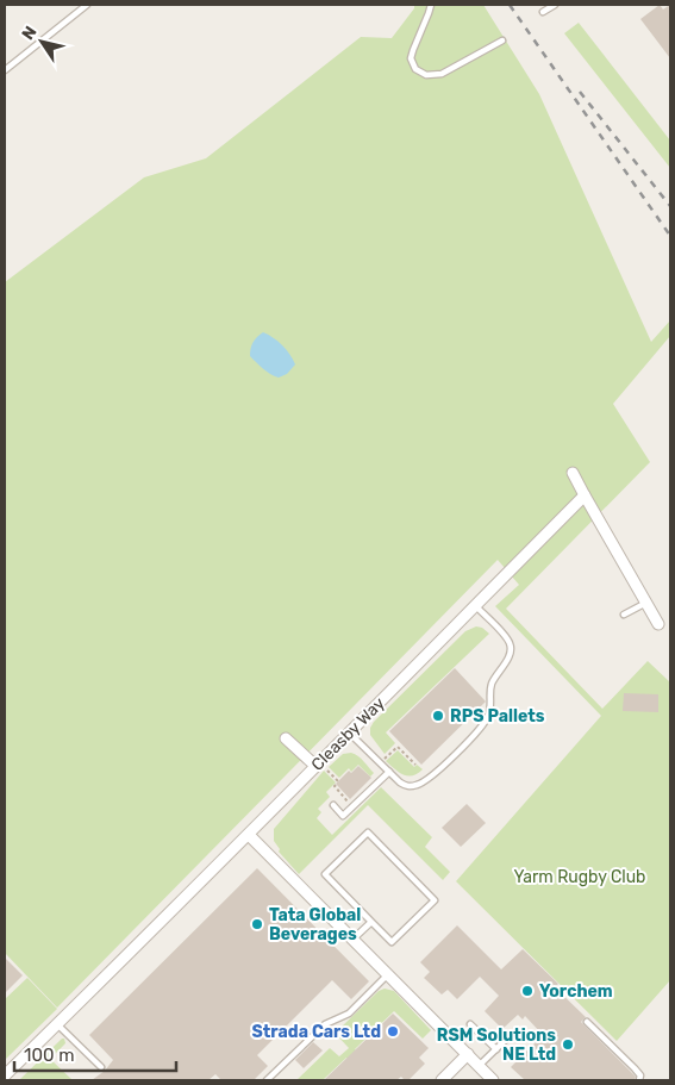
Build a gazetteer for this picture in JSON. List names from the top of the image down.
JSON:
{
  "streets": {
    "street": ["Cleasby Way"]
  },
  "parks": ["Yarm Rugby Club"],
  "places": [
    "RPS Pallets",
    "Tata Global Beverages",
    "Yorchem",
    "Strada Cars Ltd",
    "RSM Solutions NE Ltd"
  ],
  "scale_bar": "100 m",
  "north": "top left"
}
